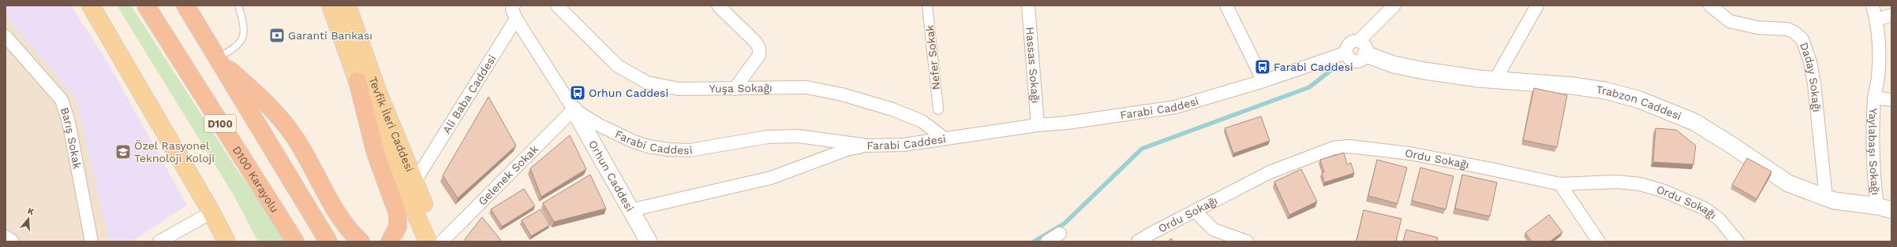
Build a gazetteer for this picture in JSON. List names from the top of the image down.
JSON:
{
  "streets": {
    "highway": ["D100", "D100 Karayolu"],
    "main road": ["Tevfik İleri Caddesi"],
    "street": [
      "Nefer Sokak",
      "Hassas Sokağı",
      "Daday Sokağı",
      "Yuşa Sokağı",
      "Ali Baba Caddesi",
      "Trabzon Caddesi",
      "Farabi Caddesi",
      "Barış Sokak",
      "Yaylabaşı Sokağı",
      "Ordu Sokağı",
      "Gelenek Sokak",
      "Orhun Caddesi"
    ]
  },
  "crossings": [
    ["Hassas Sokağı", "Farabi Caddesi"],
    ["Daday Sokağı", "Trabzon Caddesi"],
    ["Yuşa Sokağı", "Farabi Caddesi"],
    ["Ali Baba Caddesi", "Farabi Caddesi"],
    ["Ali Baba Caddesi", "Tevfik İleri Caddesi"],
    ["Trabzon Caddesi", "Farabi Caddesi"],
    ["Trabzon Caddesi", "Yaylabaşı Sokağı"],
    ["Farabi Caddesi", "Gelenek Sokak"],
    ["Farabi Caddesi", "Orhun Caddesi"],
    ["Gelenek Sokak", "Orhun Caddesi"]
  ],
  "places": {
    "bank": ["Garanti Bankası"],
    "bus stop": ["Farabi̇ Caddesi̇", "Orhun Caddesi̇"],
    "school or university": ["Özel Rasyonel Teknoloji Koloji"]
  },
  "north": "top"
}
